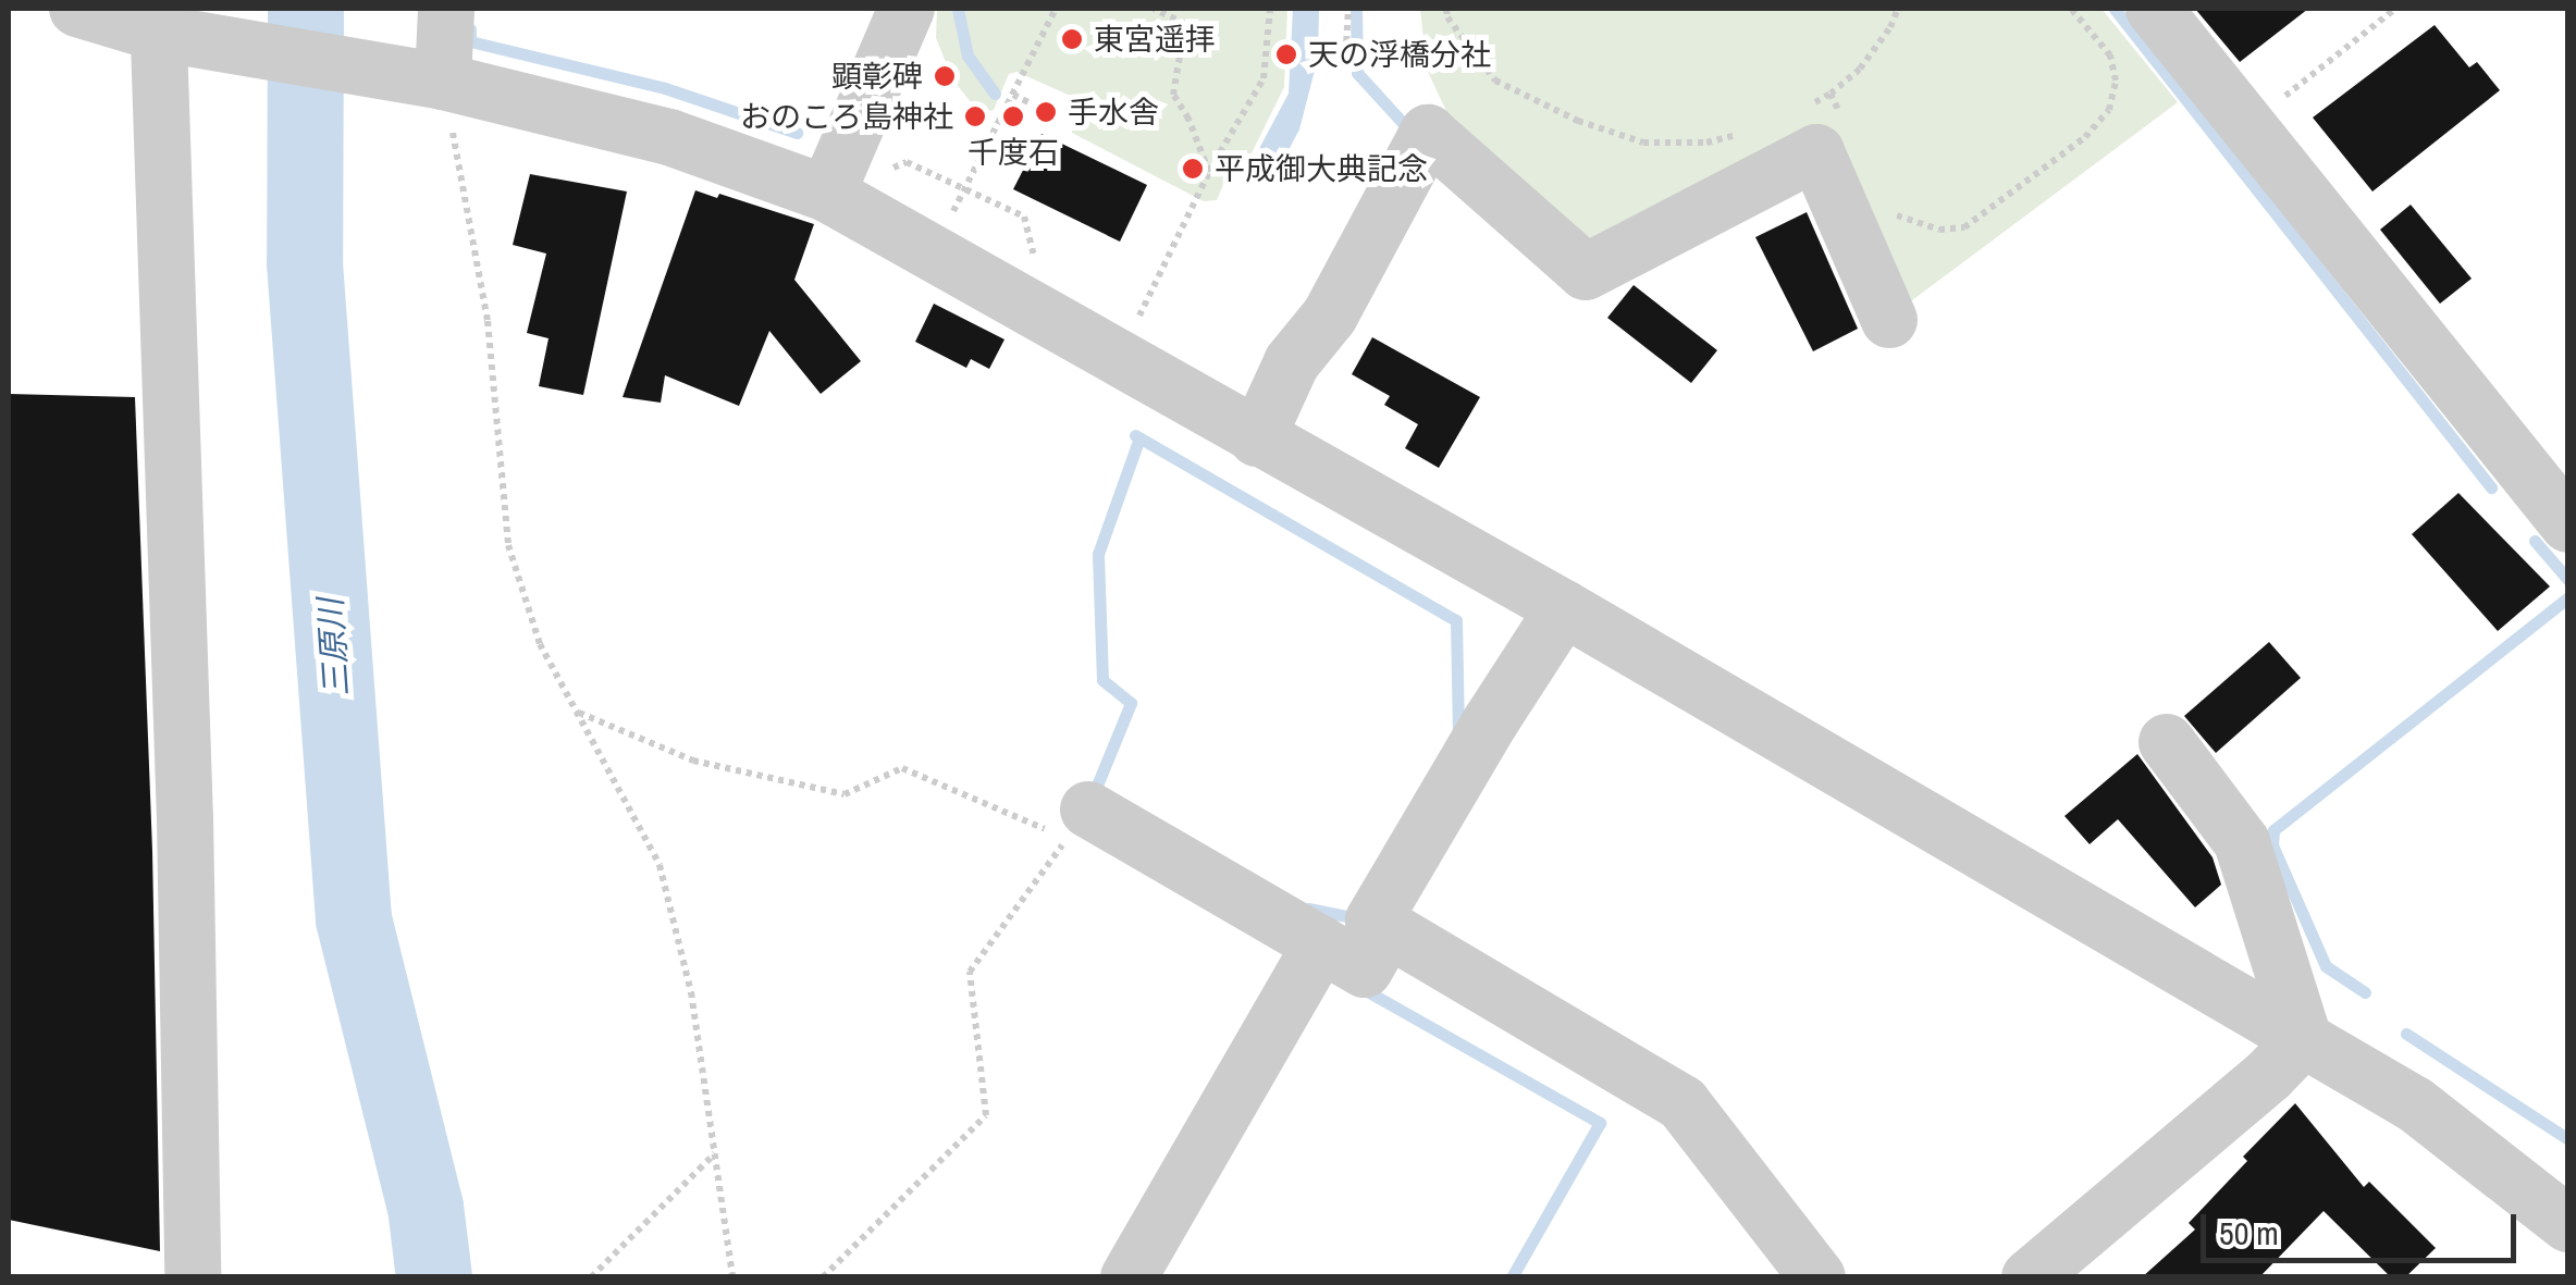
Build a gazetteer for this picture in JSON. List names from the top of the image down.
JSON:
{
  "water": ["三原川"],
  "places": [
    "東宮遥拝",
    "天の浮橋分社",
    "顕彰碑",
    "手水舎",
    "おのころ島神社",
    "千度石",
    "平成御大典記念"
  ],
  "scale_bar": "50 m"
}
